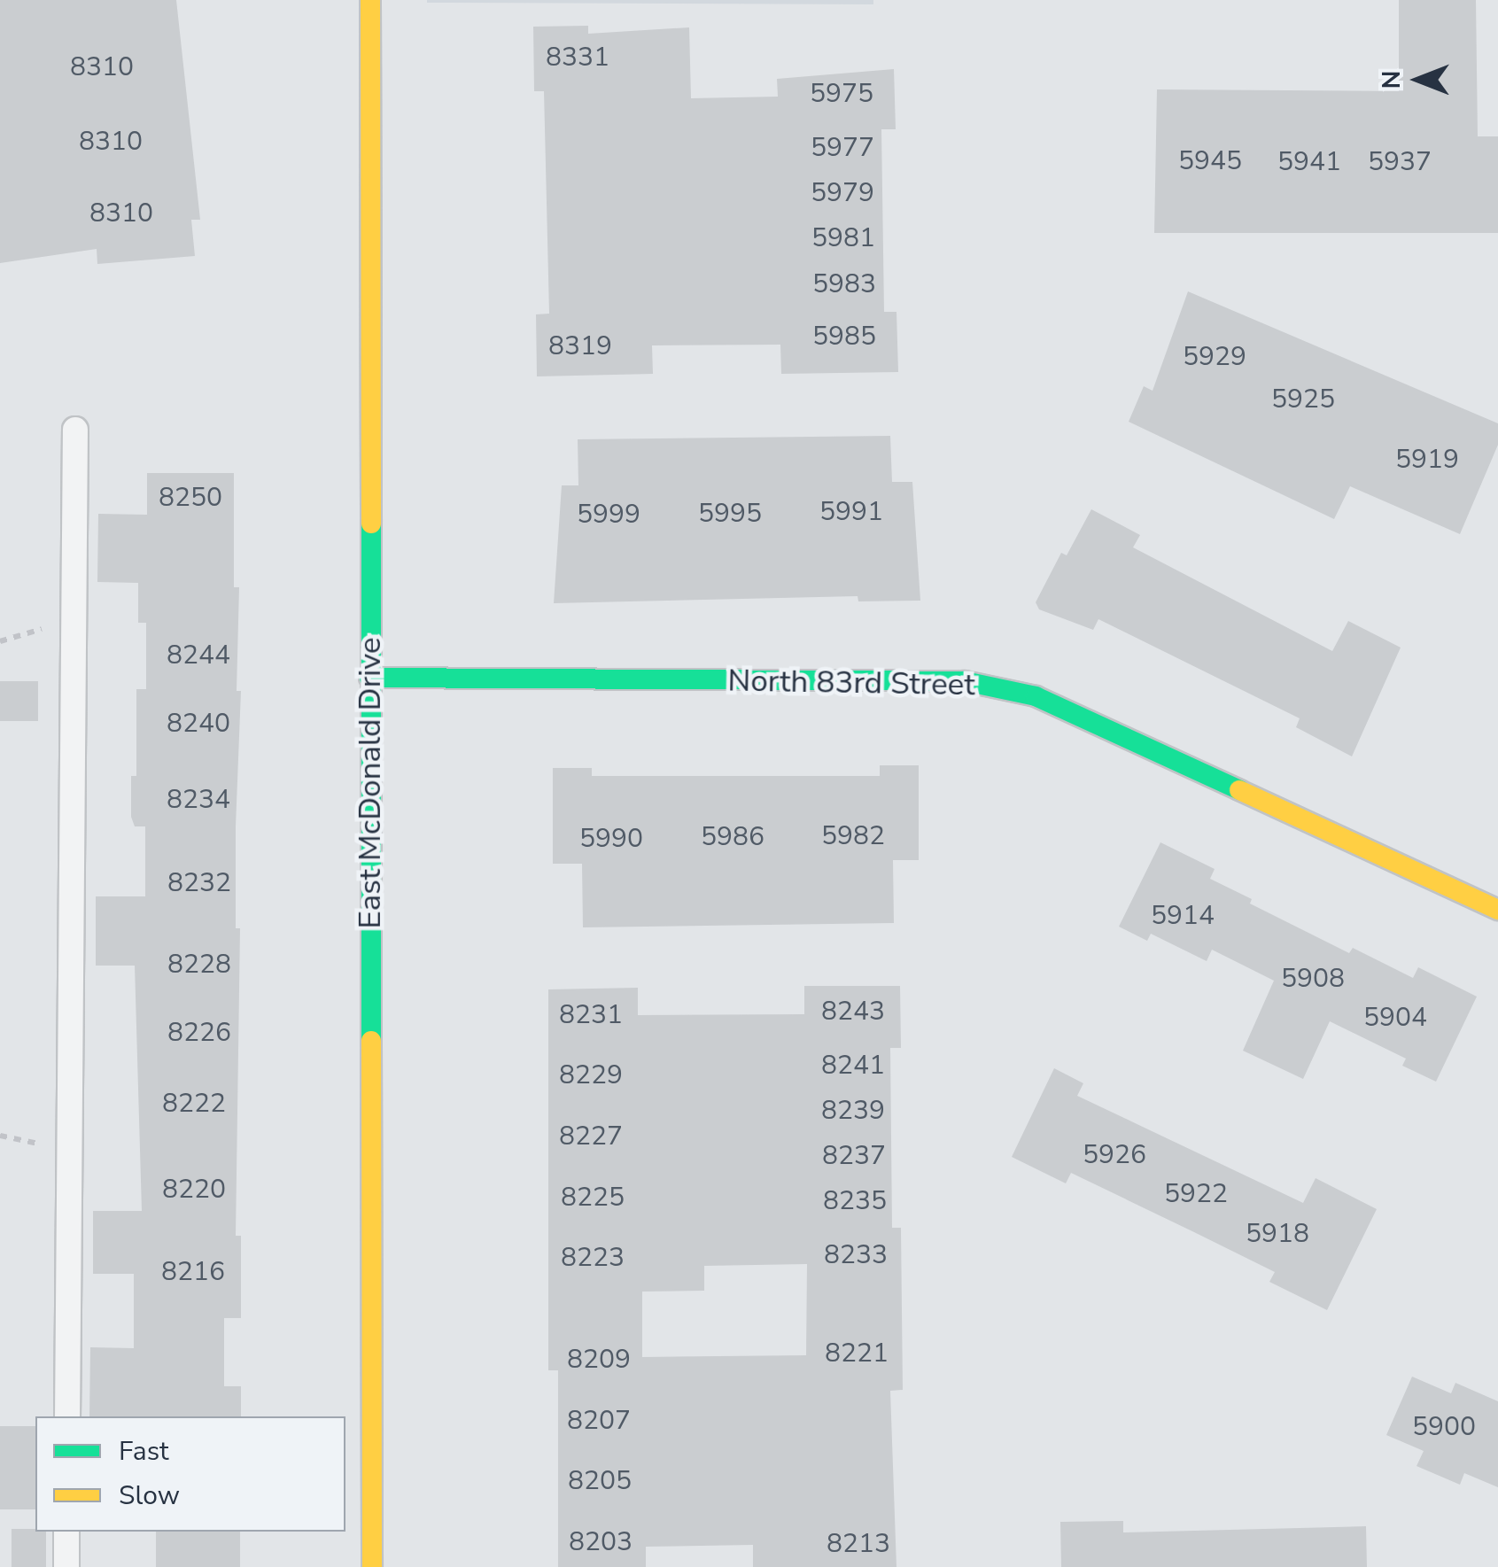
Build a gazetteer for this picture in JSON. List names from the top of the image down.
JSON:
{
  "streets": {
    "main road": ["North 83rd Street", "East McDonald Drive"]
  },
  "crossings": [
    ["North 83rd Street", "East McDonald Drive"]
  ],
  "house_numbers": [
    "8331",
    "8310",
    "5975",
    "8310",
    "5977",
    "5945",
    "5941",
    "5937",
    "5979",
    "8310",
    "5981",
    "5983",
    "5985",
    "8319",
    "5929",
    "5925",
    "5919",
    "8250",
    "5991",
    "5995",
    "5999",
    "8244",
    "8240",
    "8234",
    "5982",
    "5986",
    "5990",
    "8232",
    "5914",
    "8228",
    "5908",
    "8243",
    "8231",
    "5904",
    "8226",
    "8241",
    "8229",
    "8222",
    "8239",
    "8227",
    "5926",
    "8237",
    "8220",
    "5922",
    "8225",
    "8235",
    "5918",
    "8233",
    "8223",
    "8216",
    "8221",
    "8209",
    "8207",
    "5900",
    "8205",
    "8203",
    "8213"
  ],
  "legend": ["Fast", "Slow"],
  "north": "left"
}
